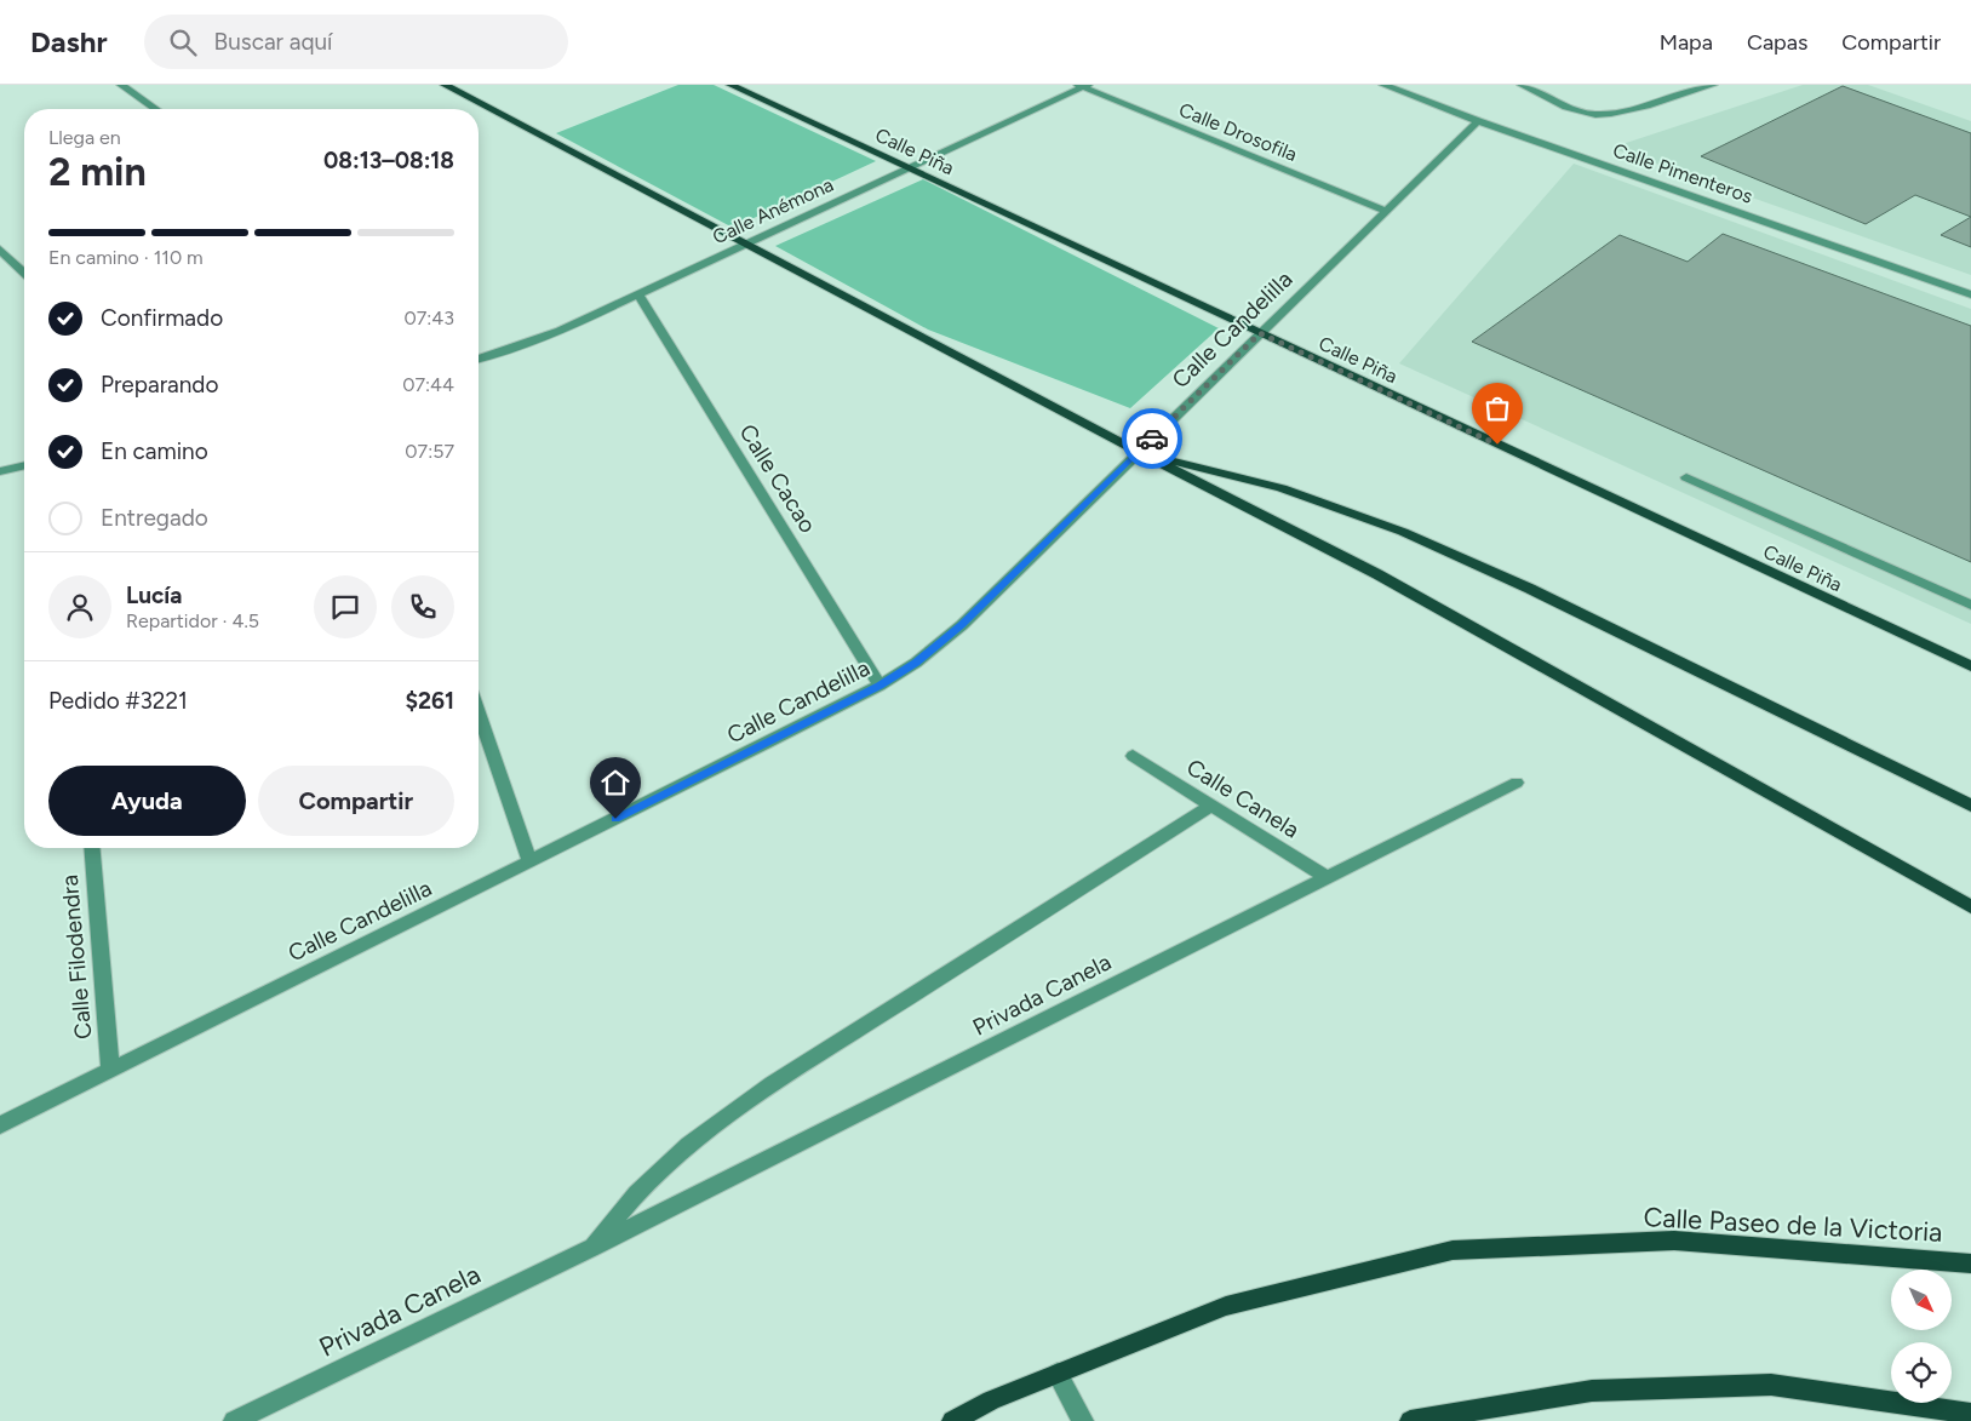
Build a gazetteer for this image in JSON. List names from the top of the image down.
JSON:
{
  "streets": {
    "main road": ["Calle Piña", "Calle Paseo de la Victoria"],
    "street": [
      "Calle Drosofila",
      "Calle Pimenteros",
      "Calle Anémona",
      "Calle Candelilla",
      "Calle Cacao",
      "Calle Canela",
      "Calle Filodendra",
      "Privada Canela"
    ]
  },
  "crossings": [
    ["Calle Drosofila", "Calle Anémona"],
    ["Calle Drosofila", "Calle Candelilla"],
    ["Calle Piña", "Calle Anémona"],
    ["Calle Piña", "Calle Candelilla"],
    ["Calle Pimenteros", "Calle Candelilla"],
    ["Calle Anémona", "Calle Cacao"],
    ["Calle Candelilla", "Calle Cacao"],
    ["Calle Candelilla", "Calle Filodendra"],
    ["Calle Canela", "Privada Canela"]
  ],
  "north": "bottom right",
  "page": {
    "header": "Dashr",
    "search": "Buscar aquí",
    "nav": ["Mapa", "Capas", "Compartir"],
    "heading": ["2 min", "Llega en", "08:13–08:18"],
    "panel": [
      "Lucía",
      "Repartidor · 4.5",
      "Pedido #3221",
      "$261"
    ],
    "bar": "En camino · 110 m",
    "list": [
      ["Confirmado", "07:43"],
      ["Preparando", "07:44"],
      ["En camino", "07:57"],
      "Entregado"
    ],
    "buttons": ["Ayuda", "Compartir"]
  }
}
